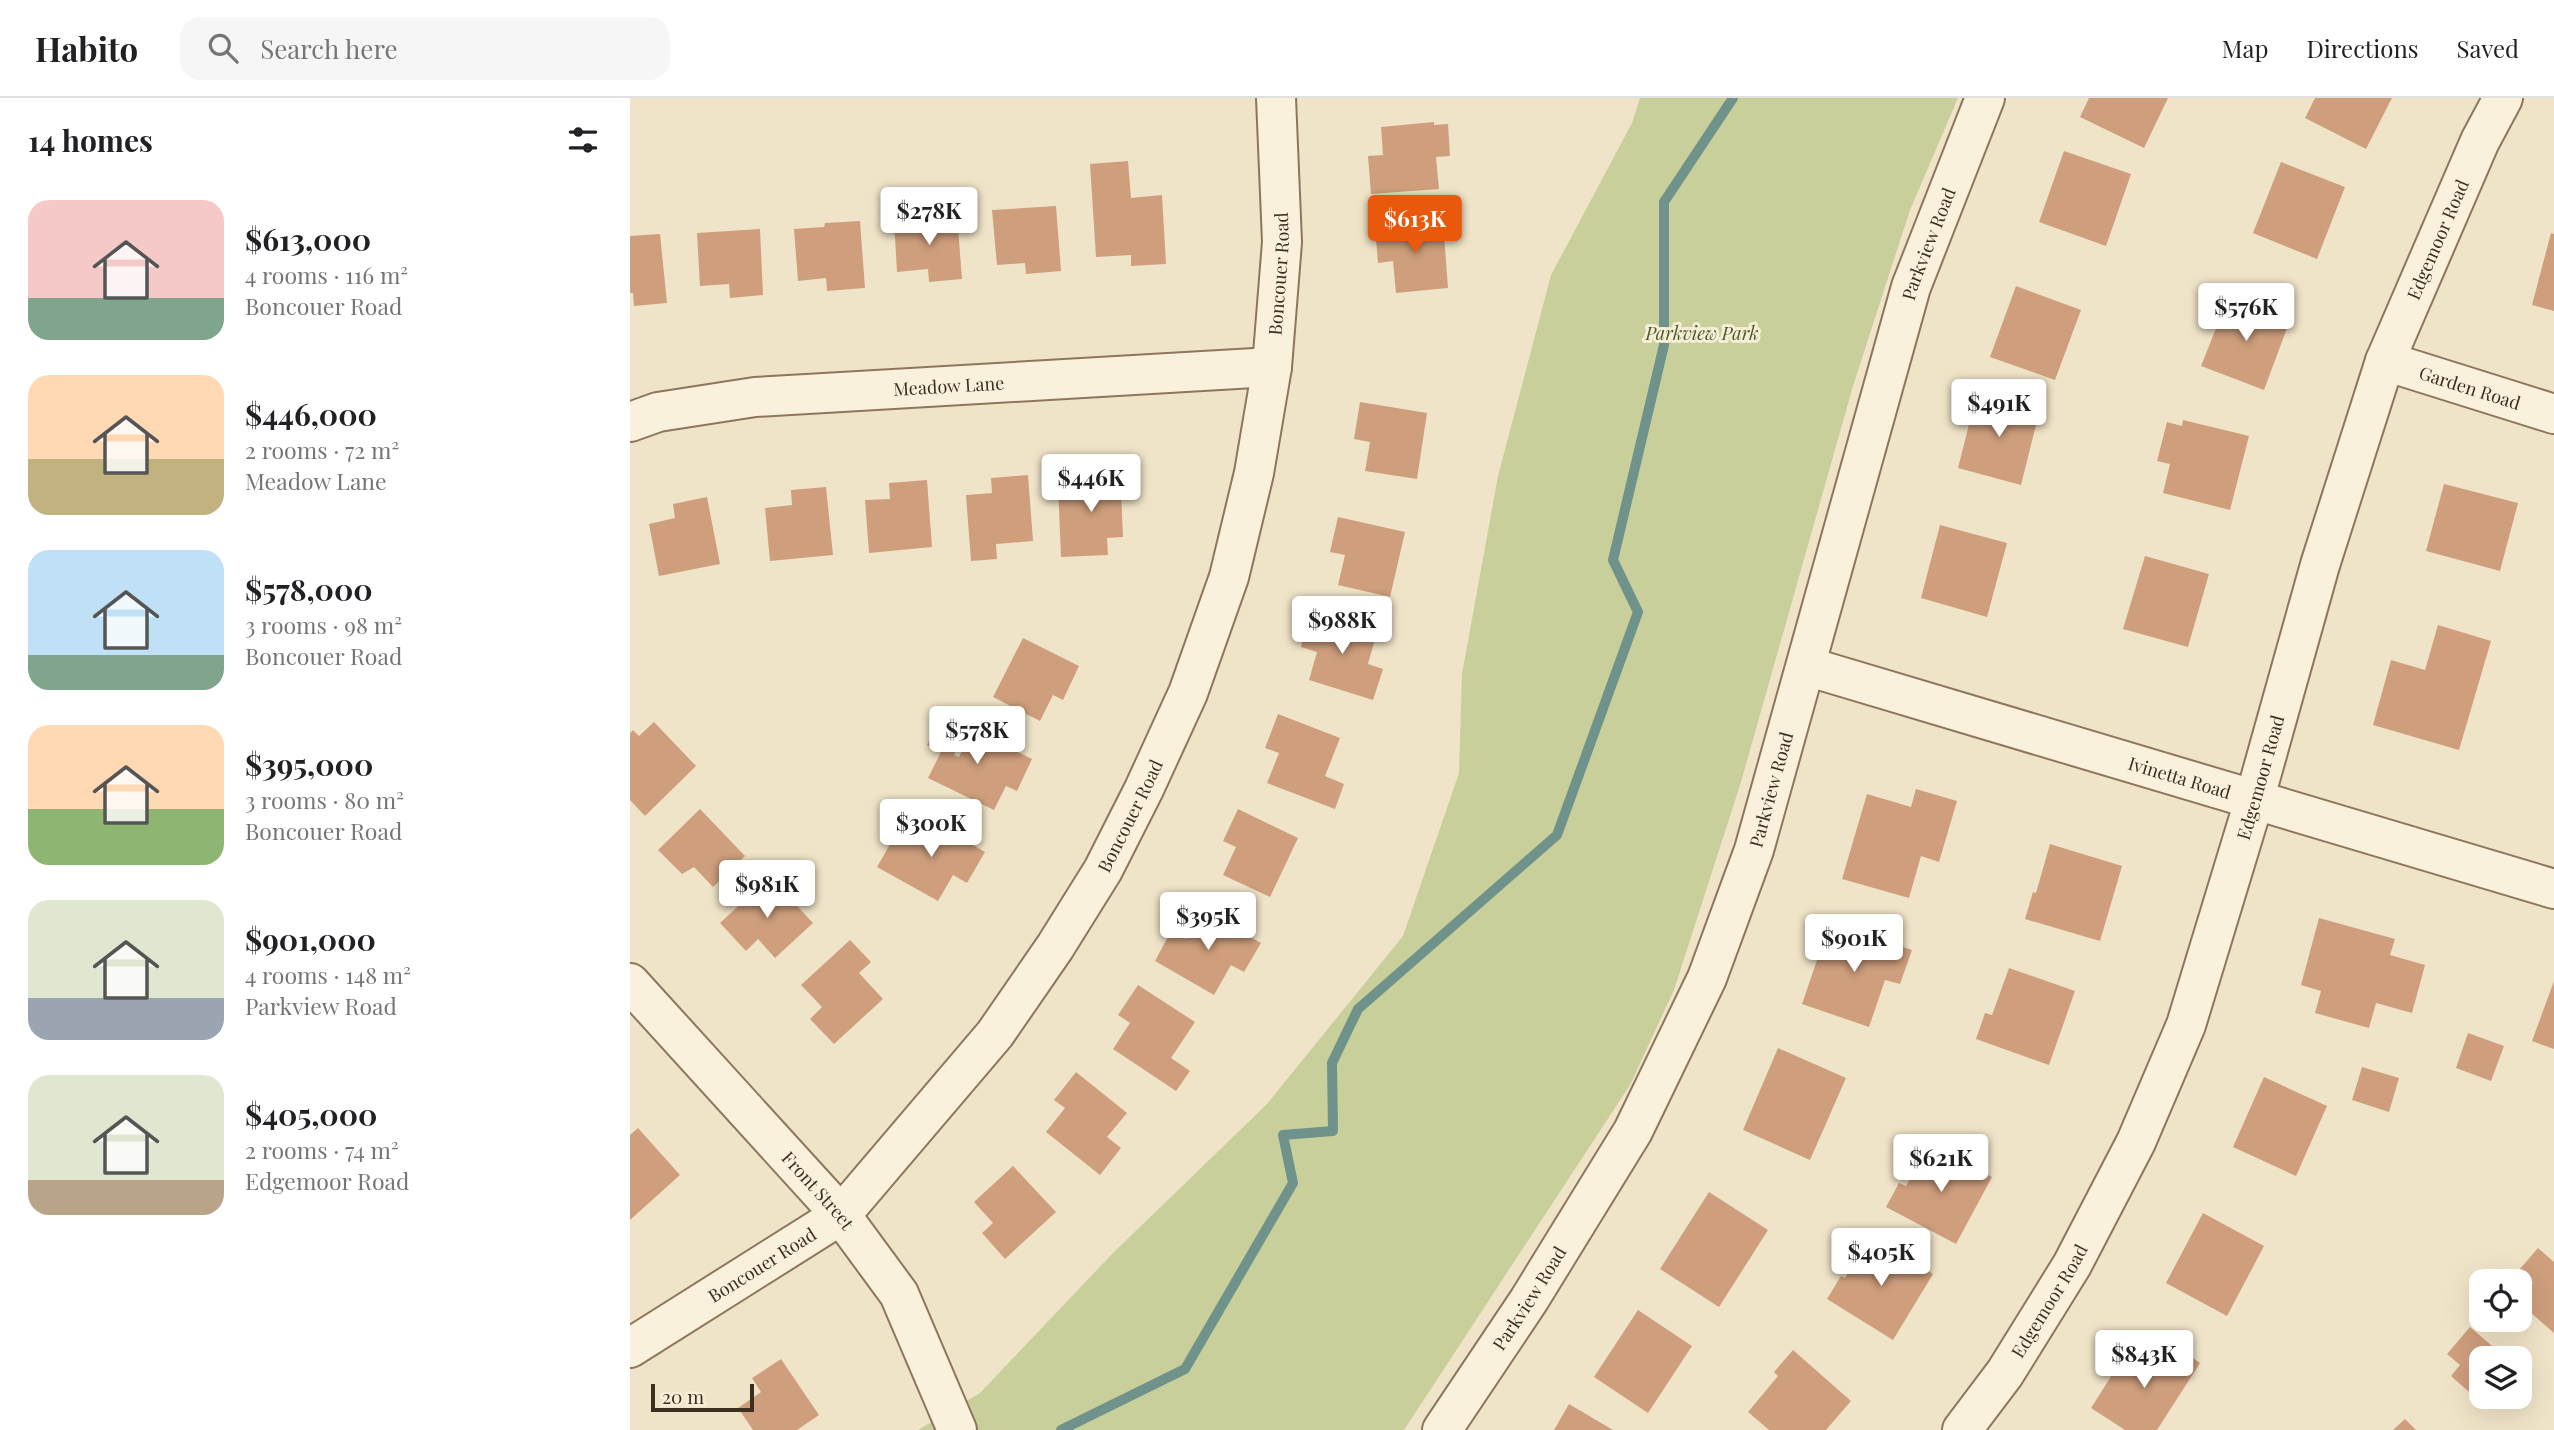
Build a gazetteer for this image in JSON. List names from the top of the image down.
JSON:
{
  "streets": {
    "street": [
      "Edgemoor Road",
      "Parkview Road",
      "Boncouer Road",
      "Meadow Lane",
      "Garden Road",
      "Ivinetta Road",
      "Front Street"
    ]
  },
  "crossings": [
    ["Edgemoor Road", "Garden Road"],
    ["Edgemoor Road", "Ivinetta Road"],
    ["Parkview Road", "Ivinetta Road"],
    ["Boncouer Road", "Meadow Lane"],
    ["Boncouer Road", "Front Street"]
  ],
  "parks": ["Parkview Park"],
  "scale_bar": "20 m",
  "page": {
    "header": "Habito",
    "search": "Search here",
    "nav": ["Map", "Directions", "Saved"],
    "heading": "14 homes",
    "list": [
      {
        "name": "$613,000",
        "note": "4 rooms · 116 m² · Boncouer Road"
      },
      {
        "name": "$446,000",
        "note": "2 rooms · 72 m² · Meadow Lane"
      },
      {
        "name": "$578,000",
        "note": "3 rooms · 98 m² · Boncouer Road"
      },
      {
        "name": "$395,000",
        "note": "3 rooms · 80 m² · Boncouer Road"
      },
      {
        "name": "$901,000",
        "note": "4 rooms · 148 m² · Parkview Road"
      },
      {
        "name": "$405,000",
        "note": "2 rooms · 74 m² · Edgemoor Road"
      }
    ],
    "price": [
      "$278K",
      "$613K",
      "$576K",
      "$491K",
      "$446K",
      "$988K",
      "$578K",
      "$300K",
      "$981K",
      "$395K",
      "$901K",
      "$621K",
      "$405K",
      "$843K"
    ],
    "scale": "20 m"
  }
}
